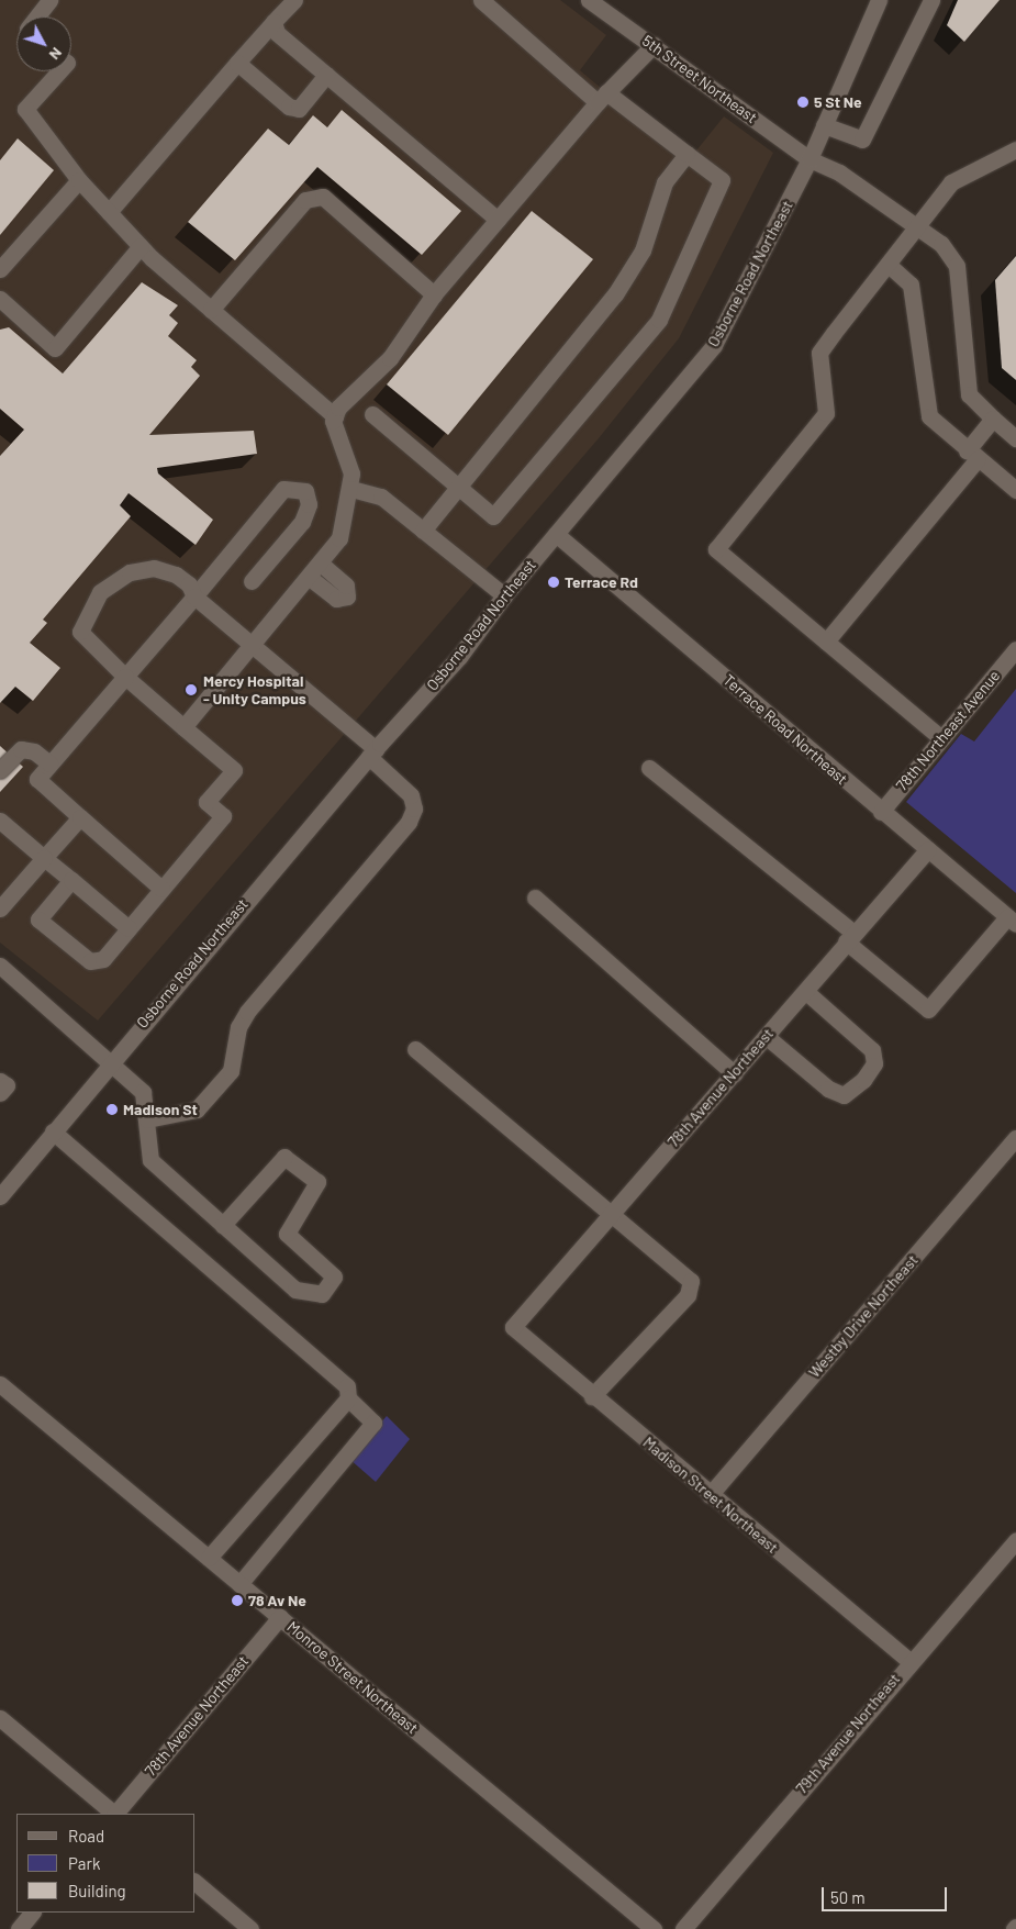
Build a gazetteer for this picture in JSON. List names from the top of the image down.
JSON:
{
  "streets": {
    "street": [
      "5th Street Northeast",
      "Osborne Road Northeast",
      "Terrace Road Northeast",
      "78th Northeast Avenue",
      "78th Avenue Northeast",
      "Westby Drive Northeast",
      "Madison Street Northeast",
      "Monroe Street Northeast",
      "79th Avenue Northeast"
    ]
  },
  "crossings": [
    ["5th Street Northeast", "Osborne Road Northeast"],
    ["Osborne Road Northeast", "Terrace Road Northeast"],
    ["Terrace Road Northeast", "78th Northeast Avenue"],
    ["Terrace Road Northeast", "78th Avenue Northeast"],
    ["78th Avenue Northeast", "Madison Street Northeast"],
    ["78th Avenue Northeast", "Monroe Street Northeast"],
    ["Westby Drive Northeast", "Madison Street Northeast"],
    ["Madison Street Northeast", "79th Avenue Northeast"]
  ],
  "places": [
    "5 St Ne",
    "Terrace Rd",
    "Mercy Hospital - Unity Campus",
    "Madison St",
    "78 Av Ne"
  ],
  "legend": ["Road", "Park", "Building"],
  "scale_bar": "50 m",
  "north": "bottom right"
}
